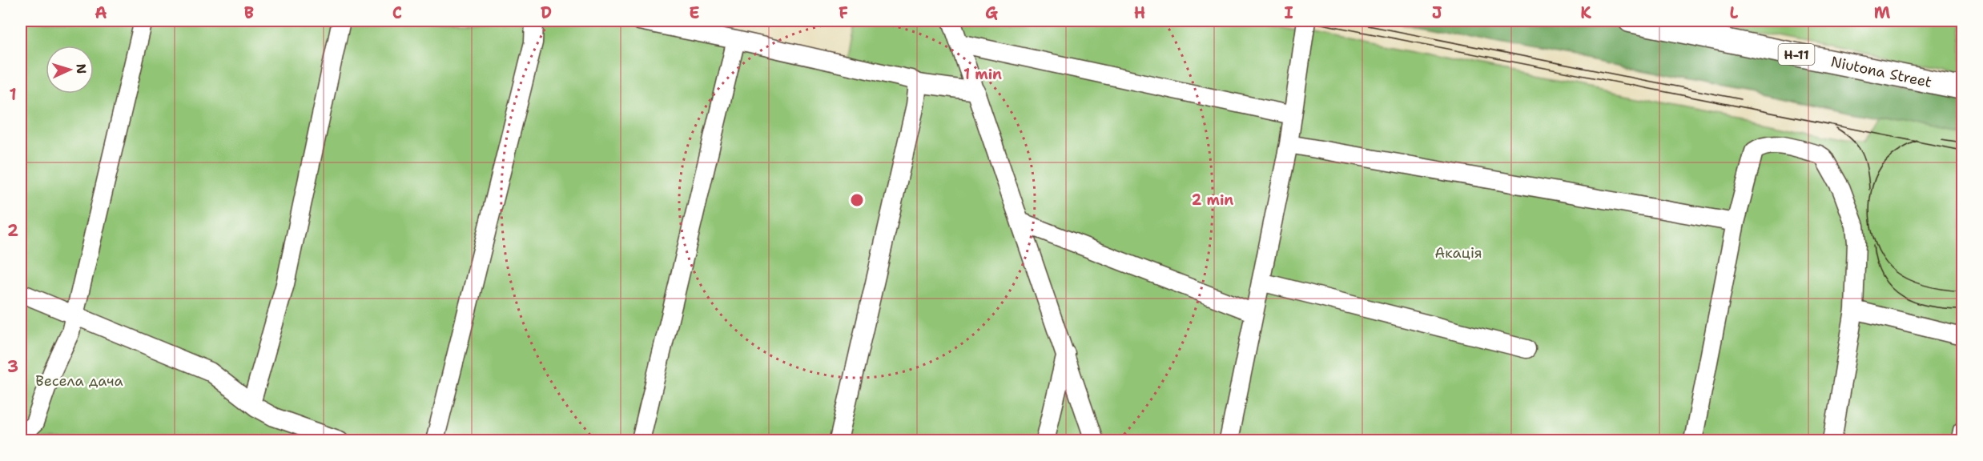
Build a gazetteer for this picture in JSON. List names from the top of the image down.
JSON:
{
  "streets": {
    "main road": ["Н-11", "Niutona Street"]
  },
  "parks": ["Акація", "Весела дача"],
  "north": "right",
  "grid": {
    "columns": [
      "A",
      "B",
      "C",
      "D",
      "E",
      "F",
      "G",
      "H",
      "I",
      "J",
      "K",
      "L",
      "M"
    ],
    "rows": ["1", "2", "3"]
  },
  "rings": ["1 min", "2 min"]
}
